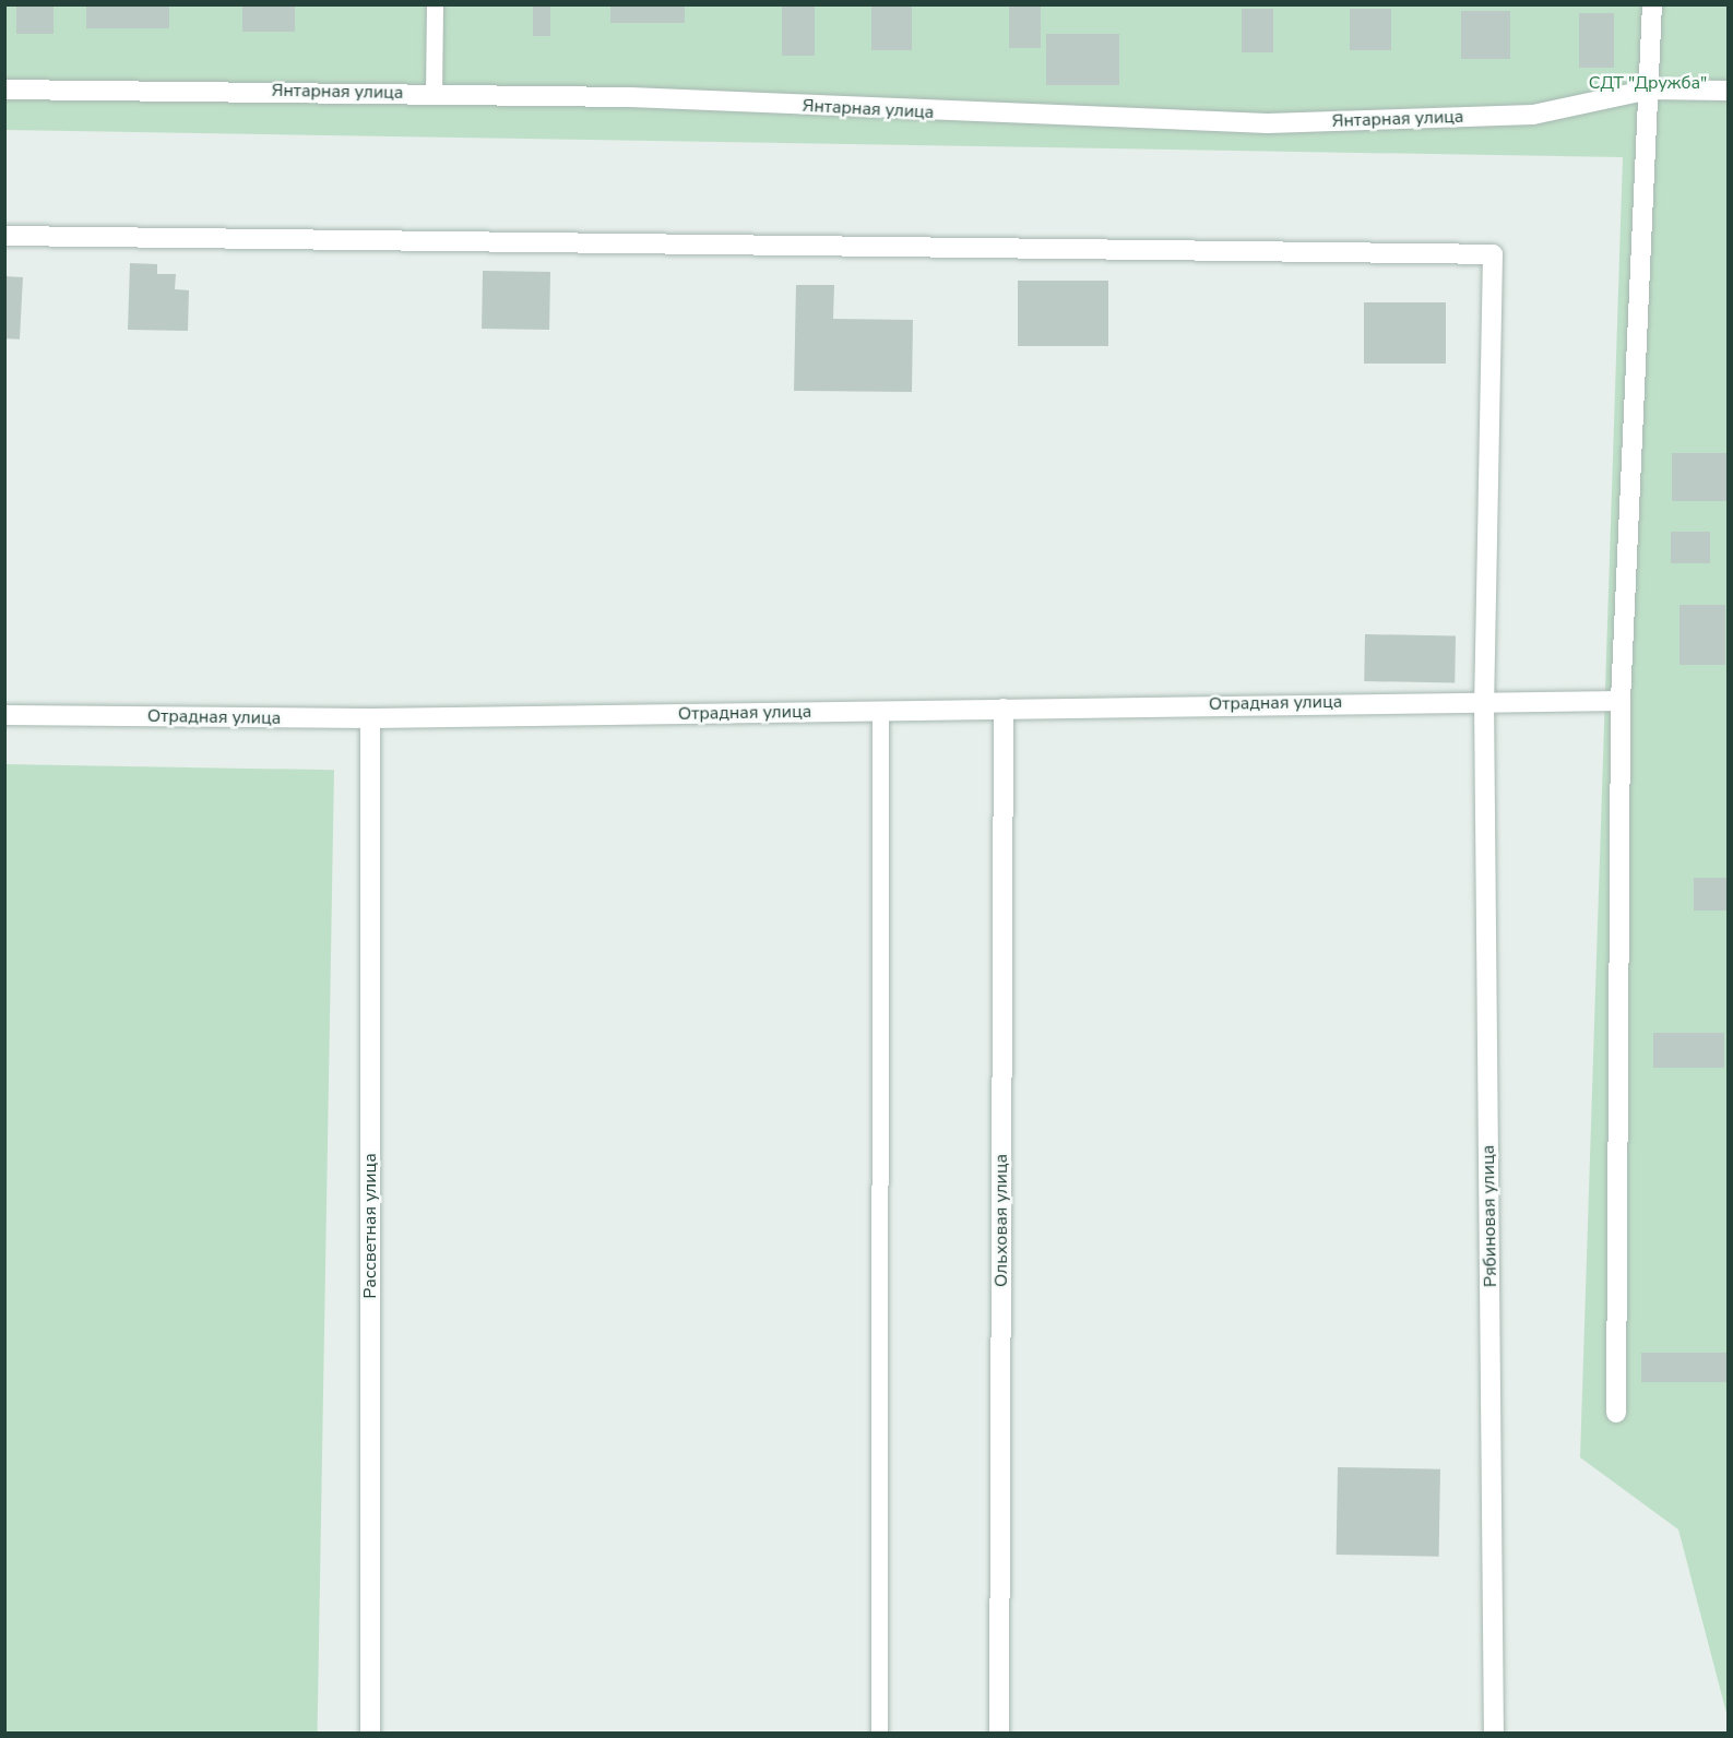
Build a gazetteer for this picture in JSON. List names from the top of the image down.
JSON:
{
  "streets": {
    "street": [
      "Янтарная улица",
      "Отрадная улица",
      "Рябиновая улица",
      "Ольховая улица",
      "Рассветная улица"
    ]
  },
  "crossings": [
    ["Отрадная улица", "Рябиновая улица"],
    ["Отрадная улица", "Ольховая улица"],
    ["Отрадная улица", "Рассветная улица"]
  ],
  "parks": ["СДТ \"Дружба\""]
}
